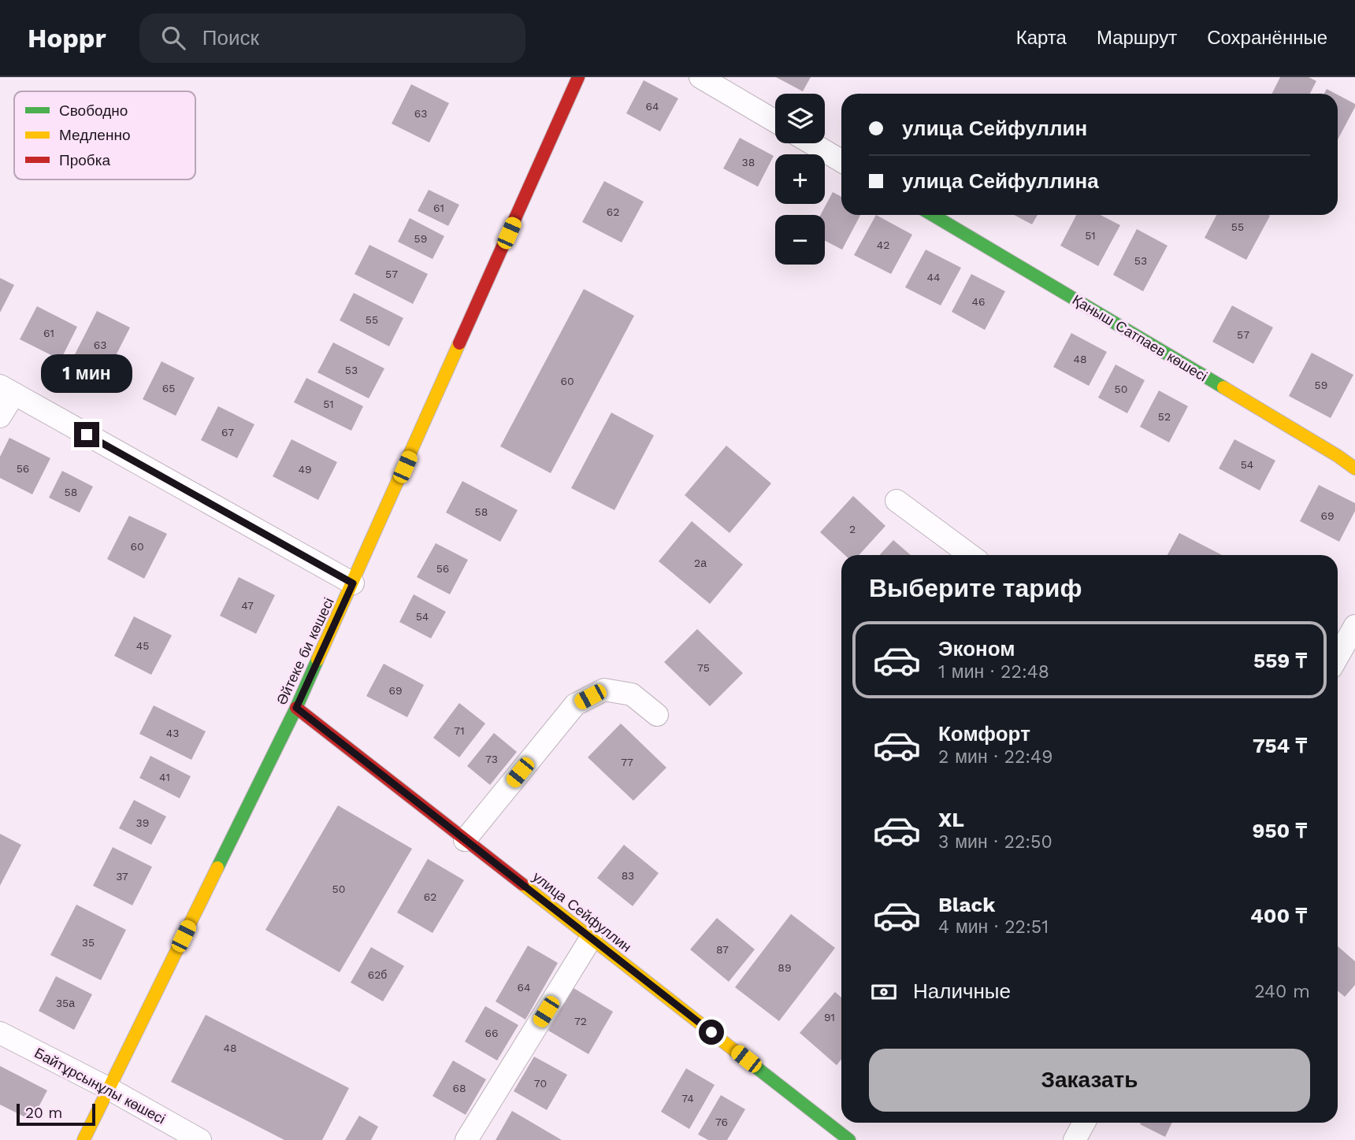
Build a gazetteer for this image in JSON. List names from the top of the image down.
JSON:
{
  "streets": {
    "street": [
      "Қаныш Сатпаев көшесі",
      "Әйтеке би көшесі",
      "улица Сейфуллин",
      "Байтұрсынұлы көшесі"
    ]
  },
  "crossings": [
    ["Әйтеке би көшесі", "улица Сейфуллин"],
    ["Әйтеке би көшесі", "Байтұрсынұлы көшесі"]
  ],
  "house_numbers": [
    "64",
    "63",
    "38",
    "61",
    "62",
    "55",
    "51",
    "59",
    "42",
    "53",
    "57",
    "44",
    "46",
    "55",
    "61",
    "57",
    "63",
    "48",
    "53",
    "60",
    "59",
    "65",
    "50",
    "51",
    "52",
    "67",
    "54",
    "56",
    "49",
    "58",
    "58",
    "69",
    "2",
    "60",
    "2а",
    "56",
    "47",
    "54",
    "45",
    "75",
    "69",
    "71",
    "43",
    "73",
    "77",
    "41",
    "39",
    "83",
    "37",
    "50",
    "62",
    "35",
    "87",
    "89",
    "62б",
    "64",
    "35а",
    "91",
    "72",
    "66",
    "48",
    "70",
    "68",
    "74",
    "76"
  ],
  "legend": ["Свободно", "Медленно", "Пробка"],
  "scale_bar": "20 m",
  "page": {
    "header": "Hoppr",
    "search": "Поиск",
    "nav": ["Карта", "Маршрут", "Сохранённые"],
    "map_buttons": ["+", "−"],
    "banner": ["улица Сейфуллин", "улица Сейфуллина"],
    "bubble": "1 мин",
    "heading": "Выберите тариф",
    "list": [
      {
        "name": "Эконом",
        "note": "1 мин · 22:48",
        "value": "559 ₸"
      },
      {
        "name": "Комфорт",
        "note": "2 мин · 22:49",
        "value": "754 ₸"
      },
      {
        "name": "XL",
        "note": "3 мин · 22:50",
        "value": "950 ₸"
      },
      {
        "name": "Black",
        "note": "4 мин · 22:51",
        "value": "400 ₸"
      }
    ],
    "pay": ["Наличные", "240 m"],
    "buttons": "Заказать",
    "scale": "20 m"
  }
}
